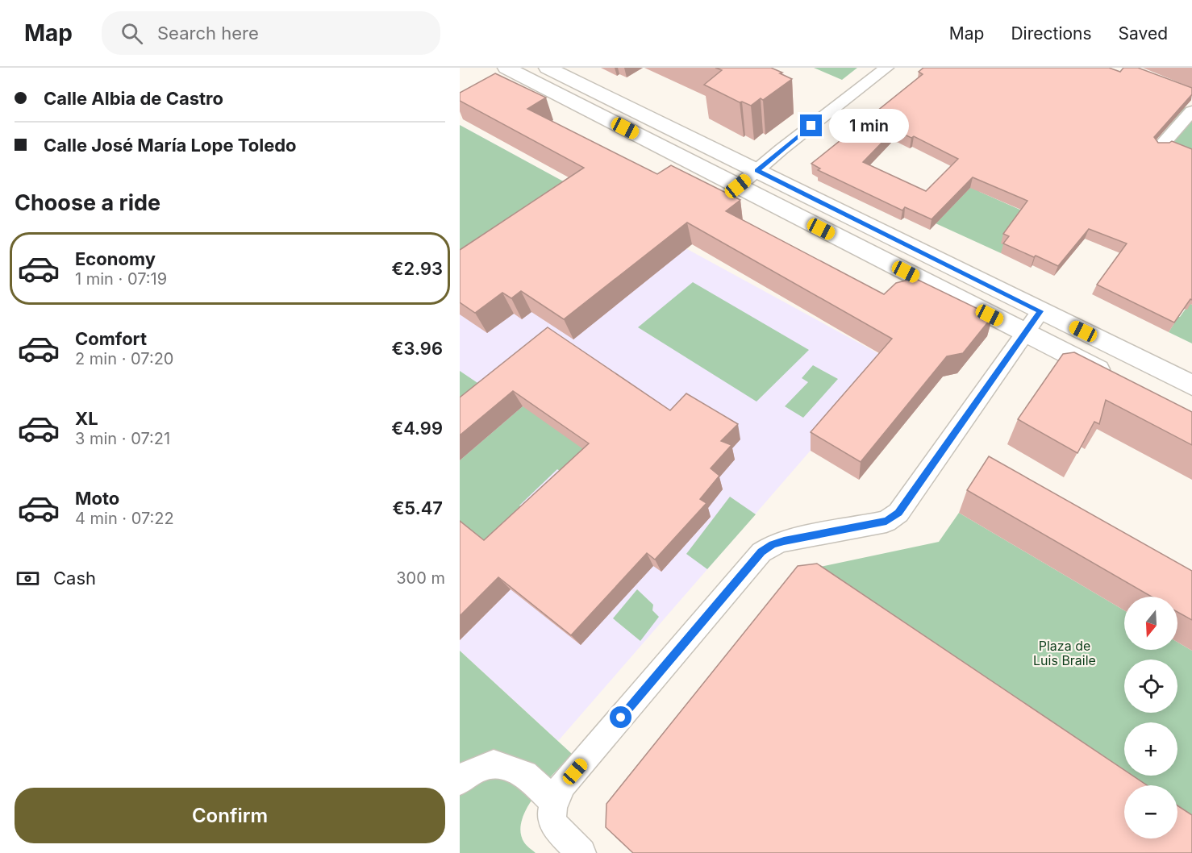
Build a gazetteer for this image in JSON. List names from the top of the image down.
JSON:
{
  "parks": ["Plaza de Luis Braile"],
  "north": "bottom",
  "page": {
    "header": "Map",
    "search": "Search here",
    "nav": ["Map", "Directions", "Saved"],
    "banner": ["Calle Albia de Castro", "Calle José María Lope Toledo"],
    "bubble": "1 min",
    "heading": "Choose a ride",
    "list": [
      {
        "name": "Economy",
        "note": "1 min · 07:19",
        "value": "€2.93"
      },
      {
        "name": "Comfort",
        "note": "2 min · 07:20",
        "value": "€3.96"
      },
      {
        "name": "XL",
        "note": "3 min · 07:21",
        "value": "€4.99"
      },
      {
        "name": "Moto",
        "note": "4 min · 07:22",
        "value": "€5.47"
      }
    ],
    "pay": ["Cash", "300 m"],
    "map_buttons": ["+", "−"],
    "buttons": "Confirm"
  }
}
